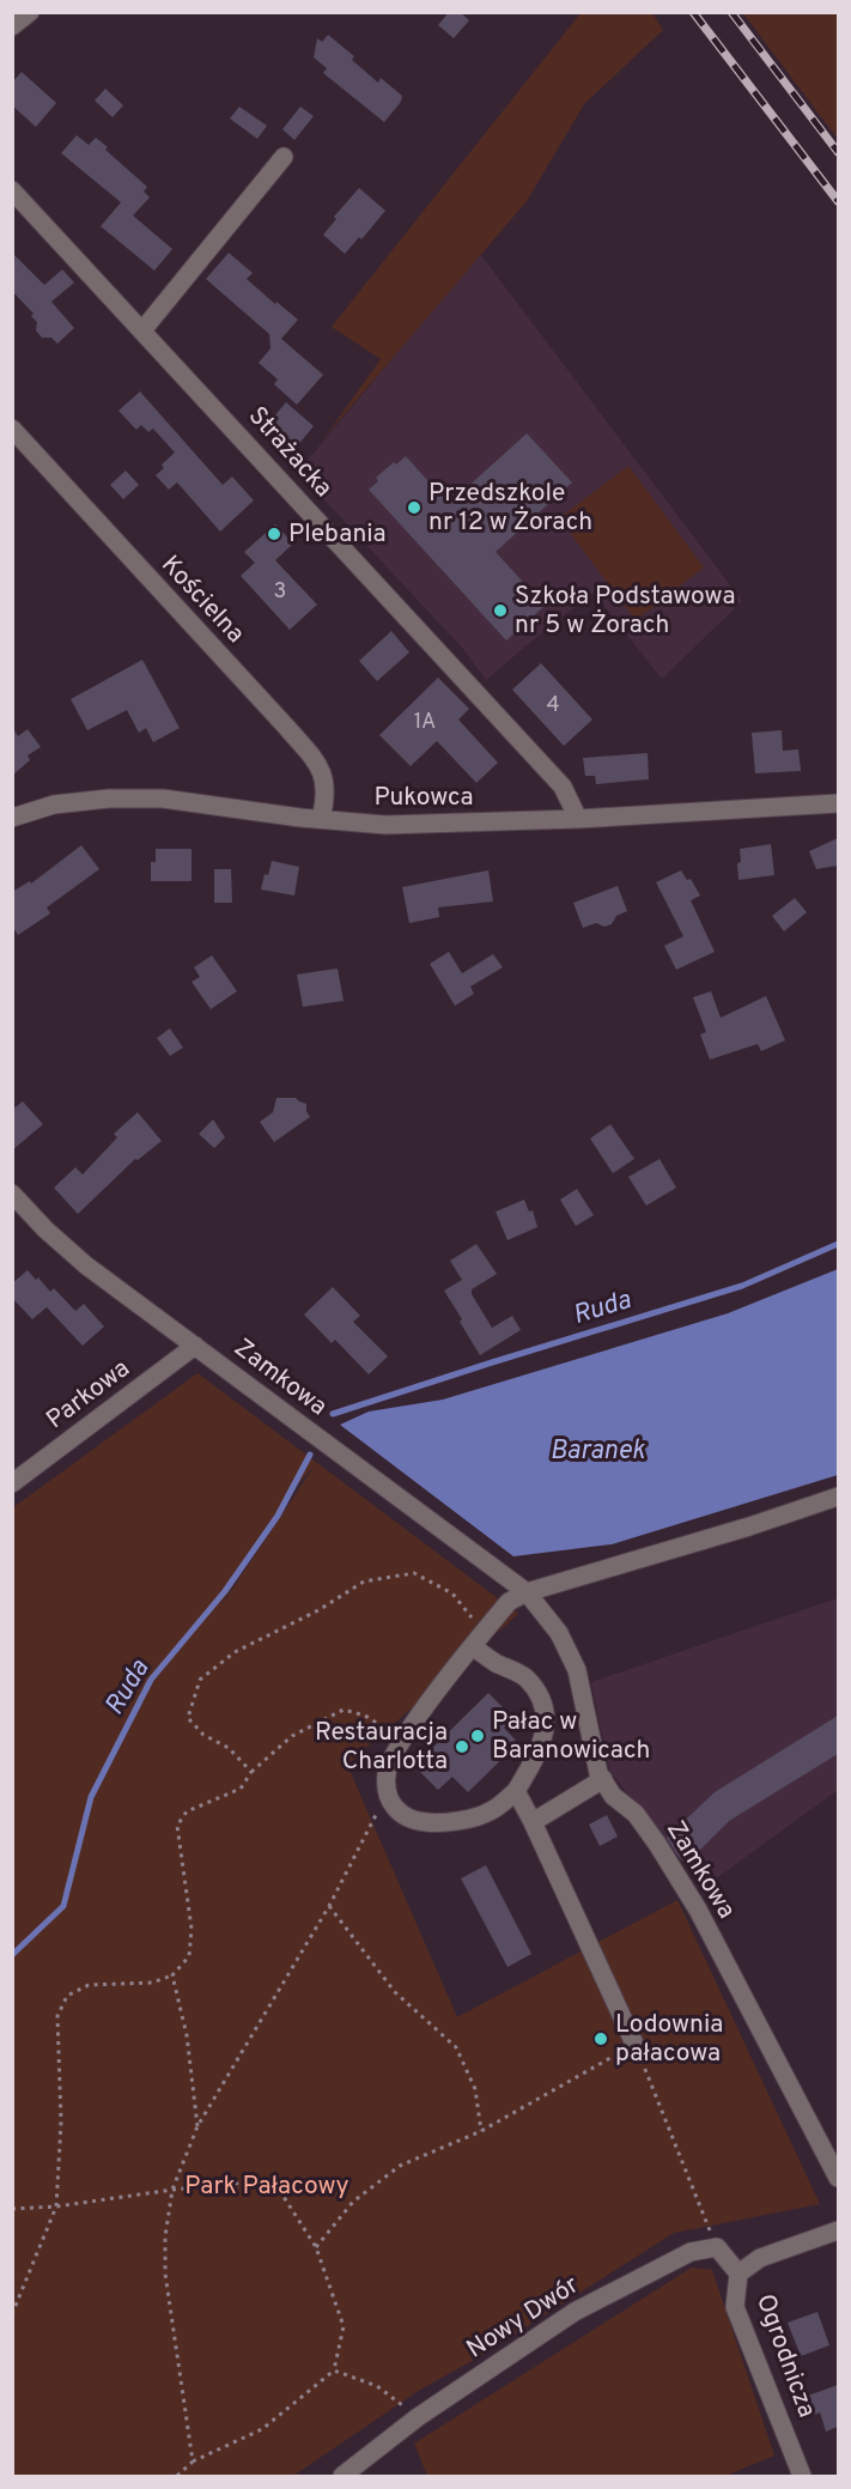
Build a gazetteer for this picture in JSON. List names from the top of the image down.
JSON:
{
  "streets": {
    "street": [
      "Strażacka",
      "Kościelna",
      "Pukowca",
      "Zamkowa",
      "Parkowa",
      "Nowy Dwór",
      "Ogrodnicza"
    ]
  },
  "crossings": [
    ["Strażacka", "Pukowca"],
    ["Kościelna", "Pukowca"],
    ["Zamkowa", "Parkowa"]
  ],
  "water": ["Ruda", "Baranek"],
  "parks": ["Park Pałacowy"],
  "places": [
    "Przedszkole nr 12 w Żorach",
    "Plebania",
    "Szkoła Podstawowa nr 5 w Żorach",
    "Pałac w Baranowicach",
    "Restauracja Charlotta",
    "Lodownia pałacowa"
  ],
  "house_numbers": ["3", "4", "1A"]
}
